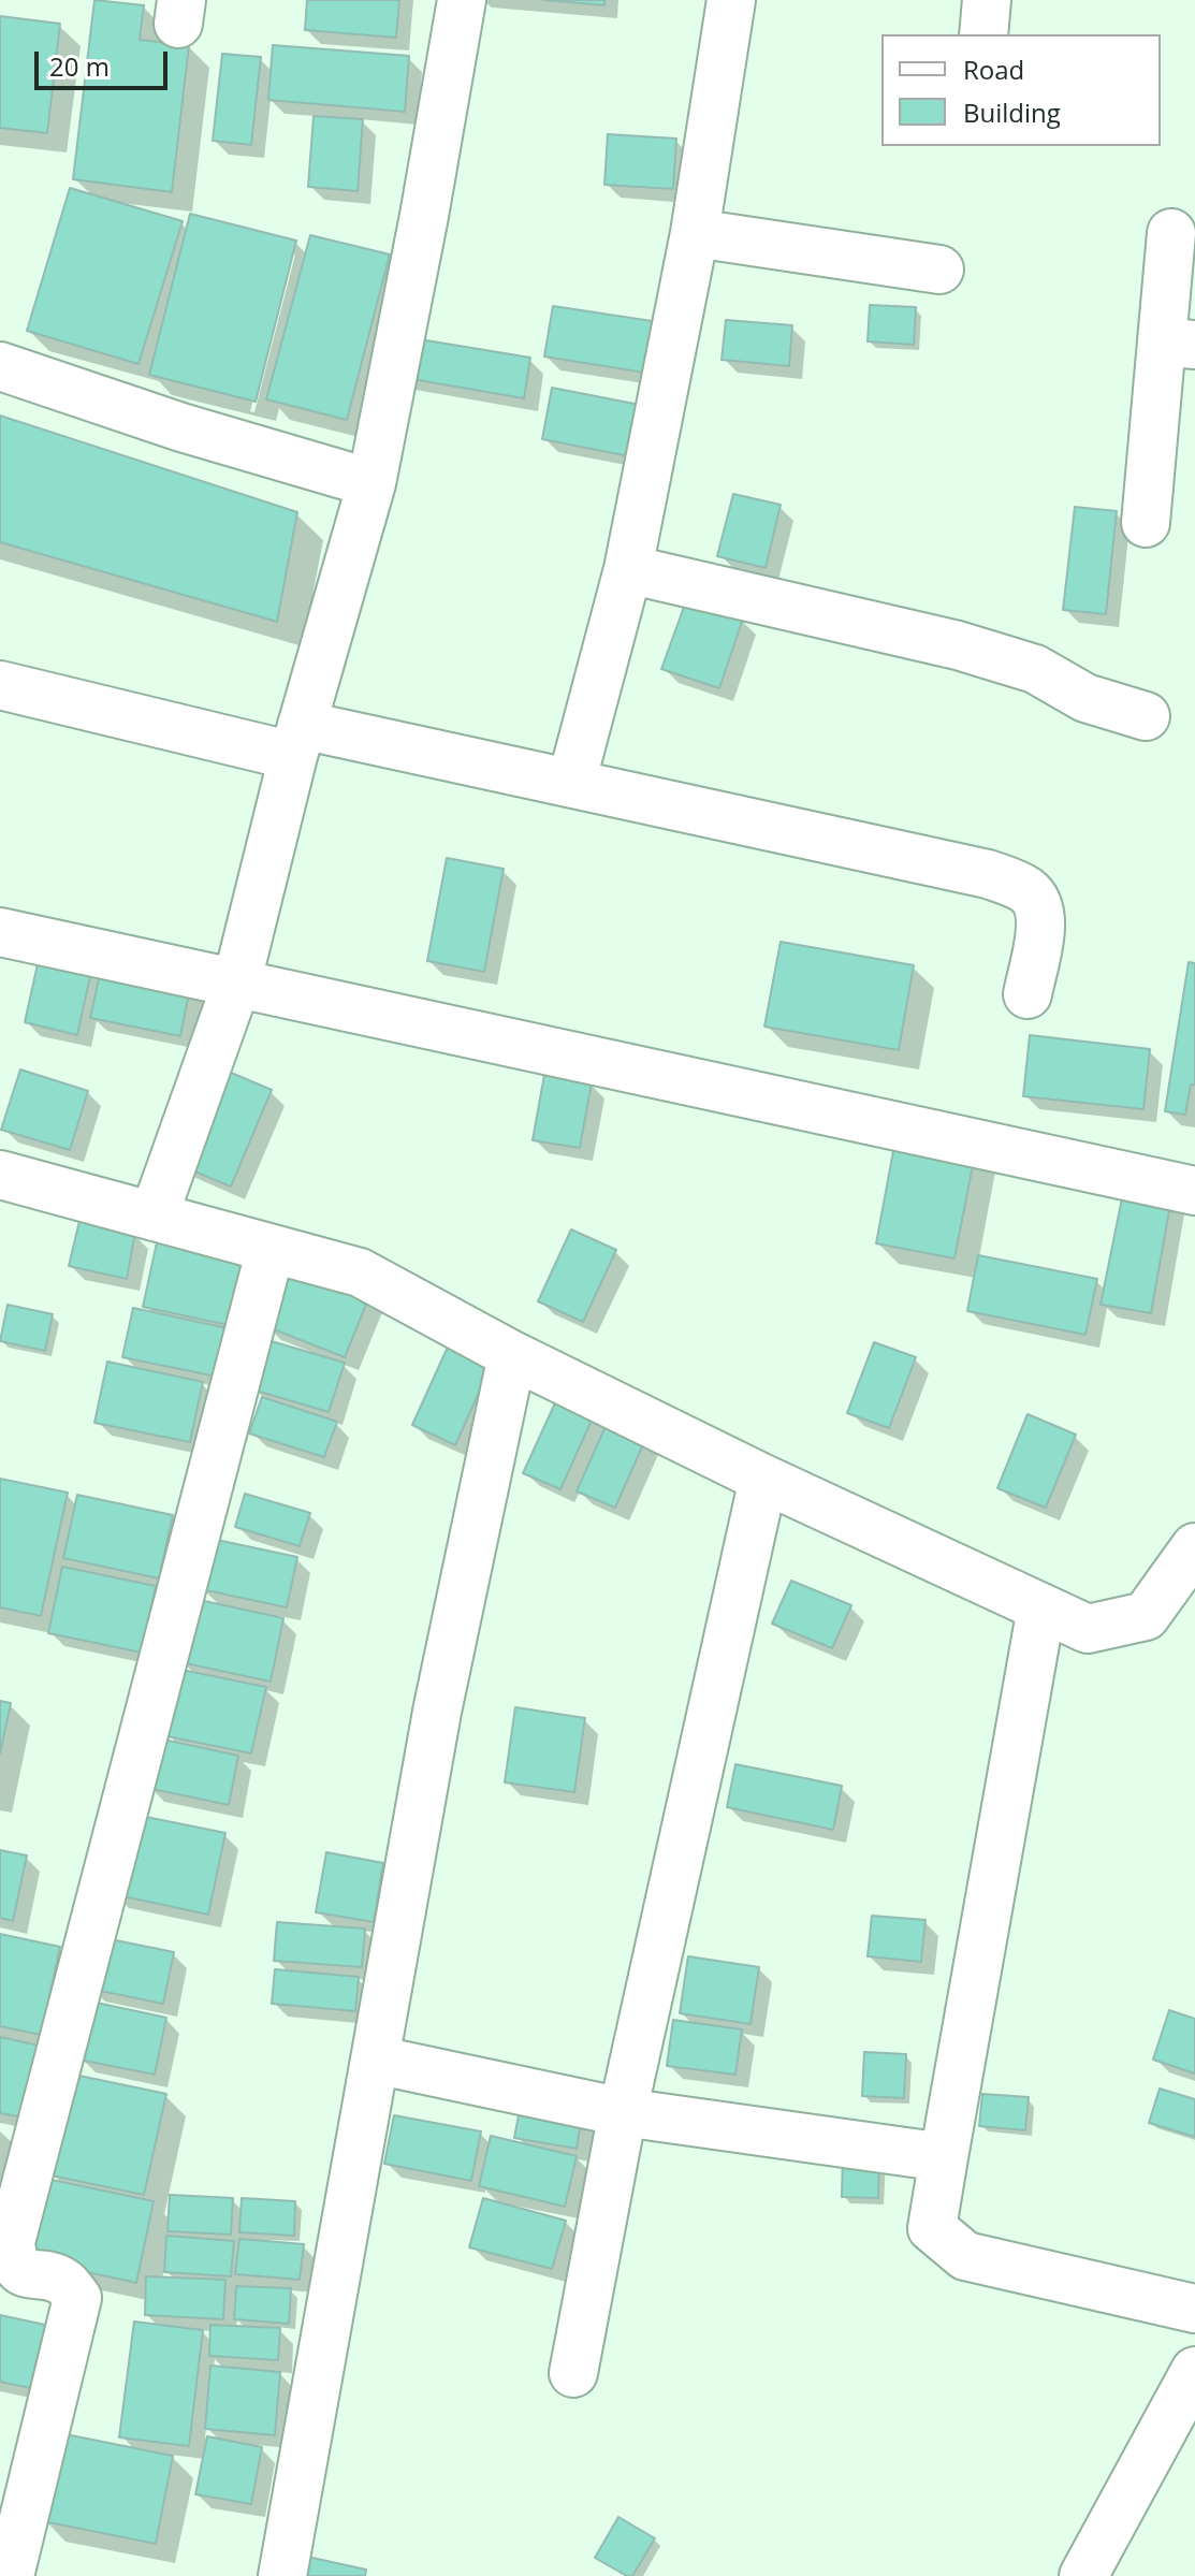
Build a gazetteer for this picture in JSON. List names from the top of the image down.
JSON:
{
  "legend": ["Road", "Building"],
  "scale_bar": "20 m"
}
